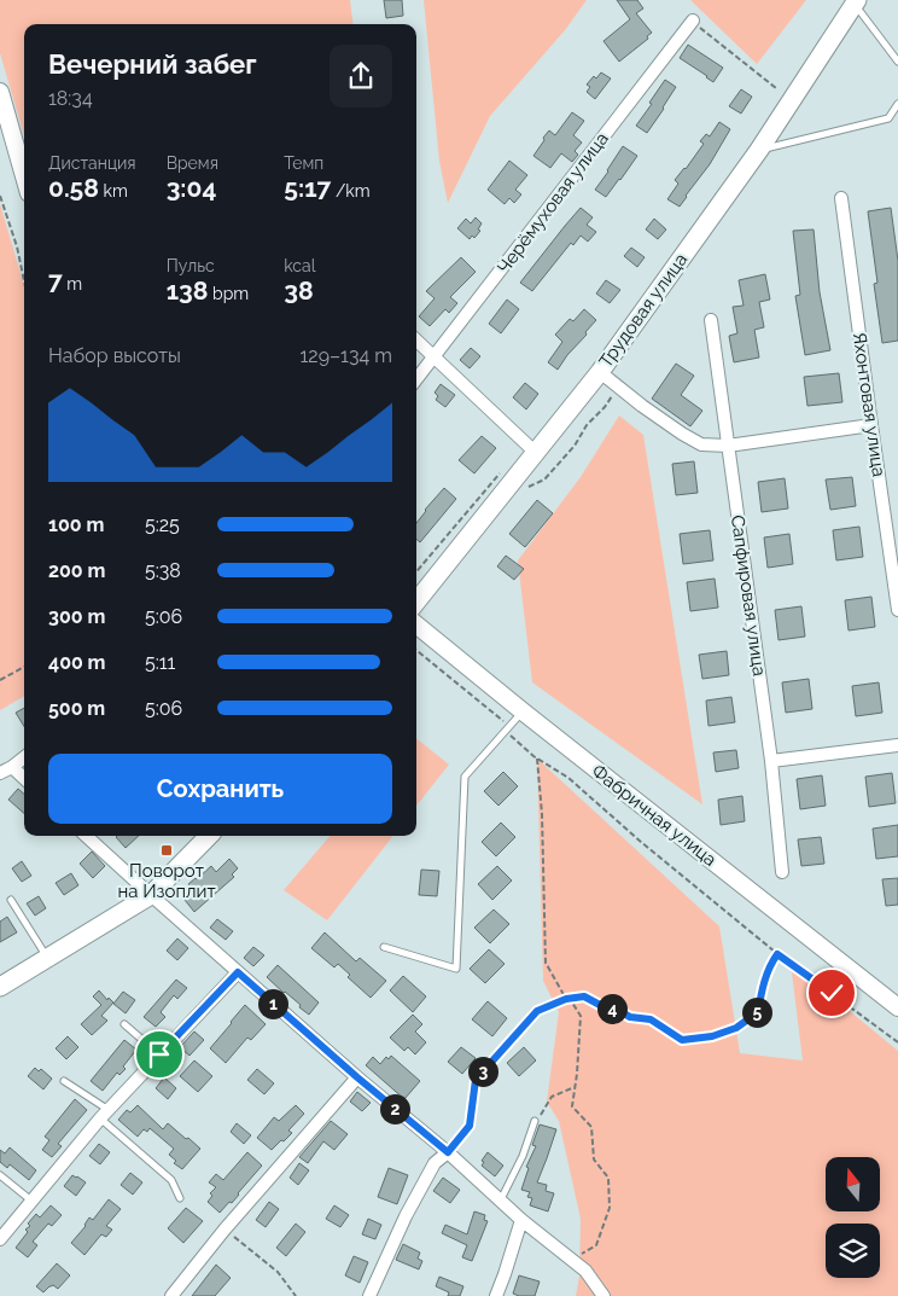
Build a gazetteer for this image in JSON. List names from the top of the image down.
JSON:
{
  "streets": {
    "main road": ["Трудовая улица"],
    "street": [
      "Черёмуховая улица",
      "Яхонтовая улица",
      "Сапфировая улица",
      "Фабричная улица"
    ]
  },
  "places": {
    "transit": ["Поворот на Изоплит"]
  },
  "north": "top",
  "page": {
    "heading": ["Вечерний забег", "18:34"],
    "stats": [
      ["Дистанция", "0.58 km"],
      ["Время", "3:04"],
      ["Темп", "5:17 /km"],
      ["7 m"],
      ["Пульс", "138 bpm"],
      ["kcal", "38"]
    ],
    "chart": ["Набор высоты", "129–134 m"],
    "list": [
      {
        "name": "100 m",
        "note": "5:25"
      },
      {
        "name": "200 m",
        "note": "5:38"
      },
      {
        "name": "300 m",
        "note": "5:06"
      },
      {
        "name": "400 m",
        "note": "5:11"
      },
      {
        "name": "500 m",
        "note": "5:06"
      }
    ],
    "buttons": "Сохранить",
    "pins": [
      "1",
      "4",
      "5",
      "3",
      "2"
    ]
  }
}
